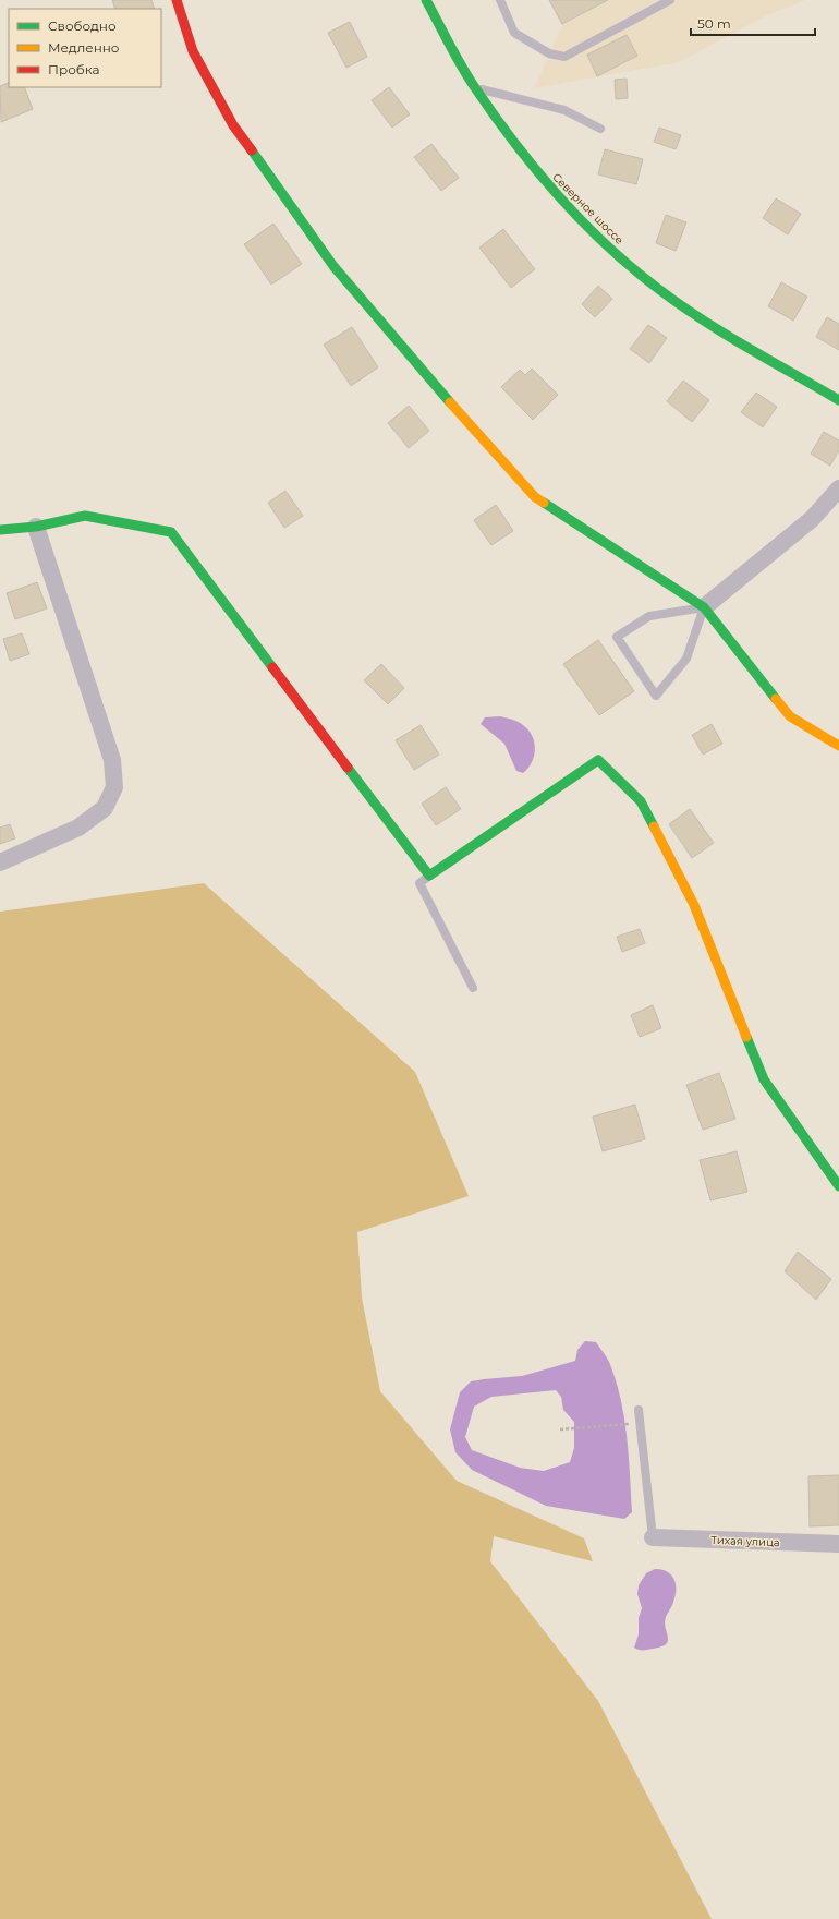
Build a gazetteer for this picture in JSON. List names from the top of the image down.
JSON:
{
  "streets": {
    "street": ["Северное шоссе", "Тихая улица"]
  },
  "legend": ["Свободно", "Медленно", "Пробка"],
  "scale_bar": "50 m"
}
